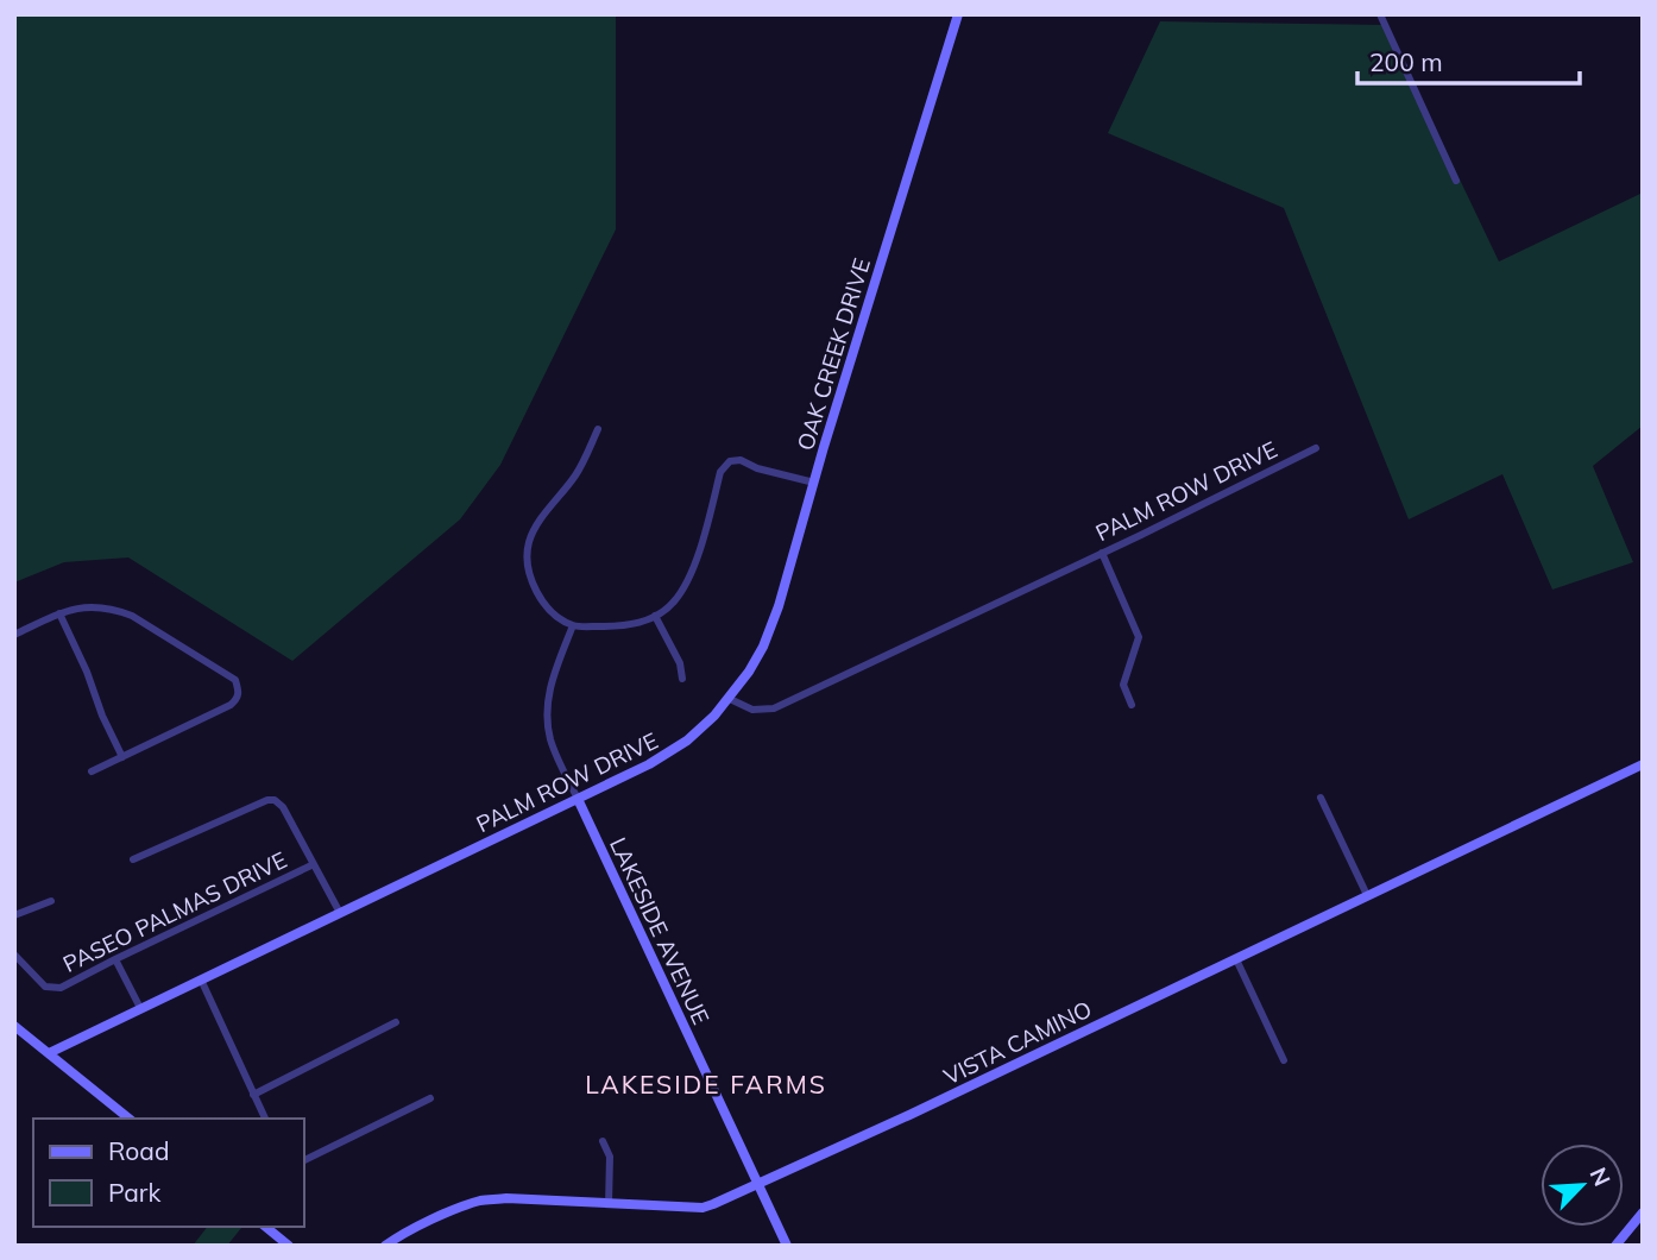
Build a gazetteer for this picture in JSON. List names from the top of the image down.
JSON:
{
  "streets": {
    "street": [
      "OAK CREEK DRIVE",
      "PALM ROW DRIVE",
      "PASEO PALMAS DRIVE",
      "LAKESIDE AVENUE",
      "VISTA CAMINO"
    ]
  },
  "crossings": [
    ["OAK CREEK DRIVE", "PALM ROW DRIVE"],
    ["PALM ROW DRIVE", "LAKESIDE AVENUE"],
    ["LAKESIDE AVENUE", "VISTA CAMINO"]
  ],
  "districts": ["LAKESIDE FARMS"],
  "legend": ["Road", "Park"],
  "scale_bar": "200 m",
  "north": "top right"
}
